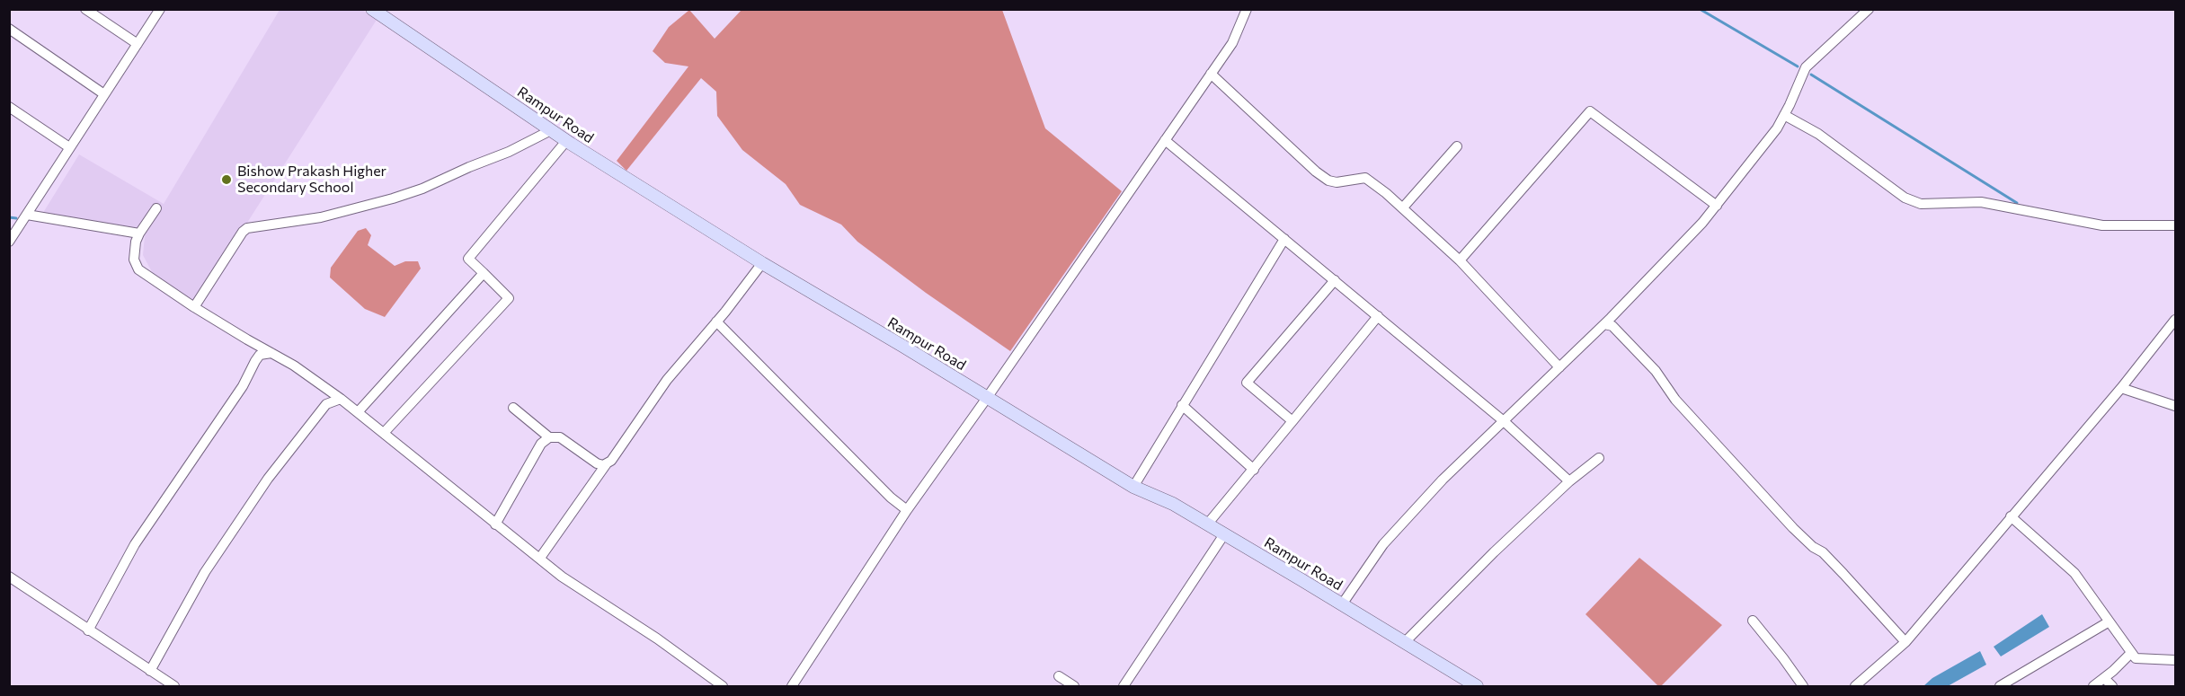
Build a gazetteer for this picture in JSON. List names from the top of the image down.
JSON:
{
  "streets": {
    "main road": ["Rampur Road"]
  },
  "places": ["Bishow Prakash Higher Secondary School"]
}
